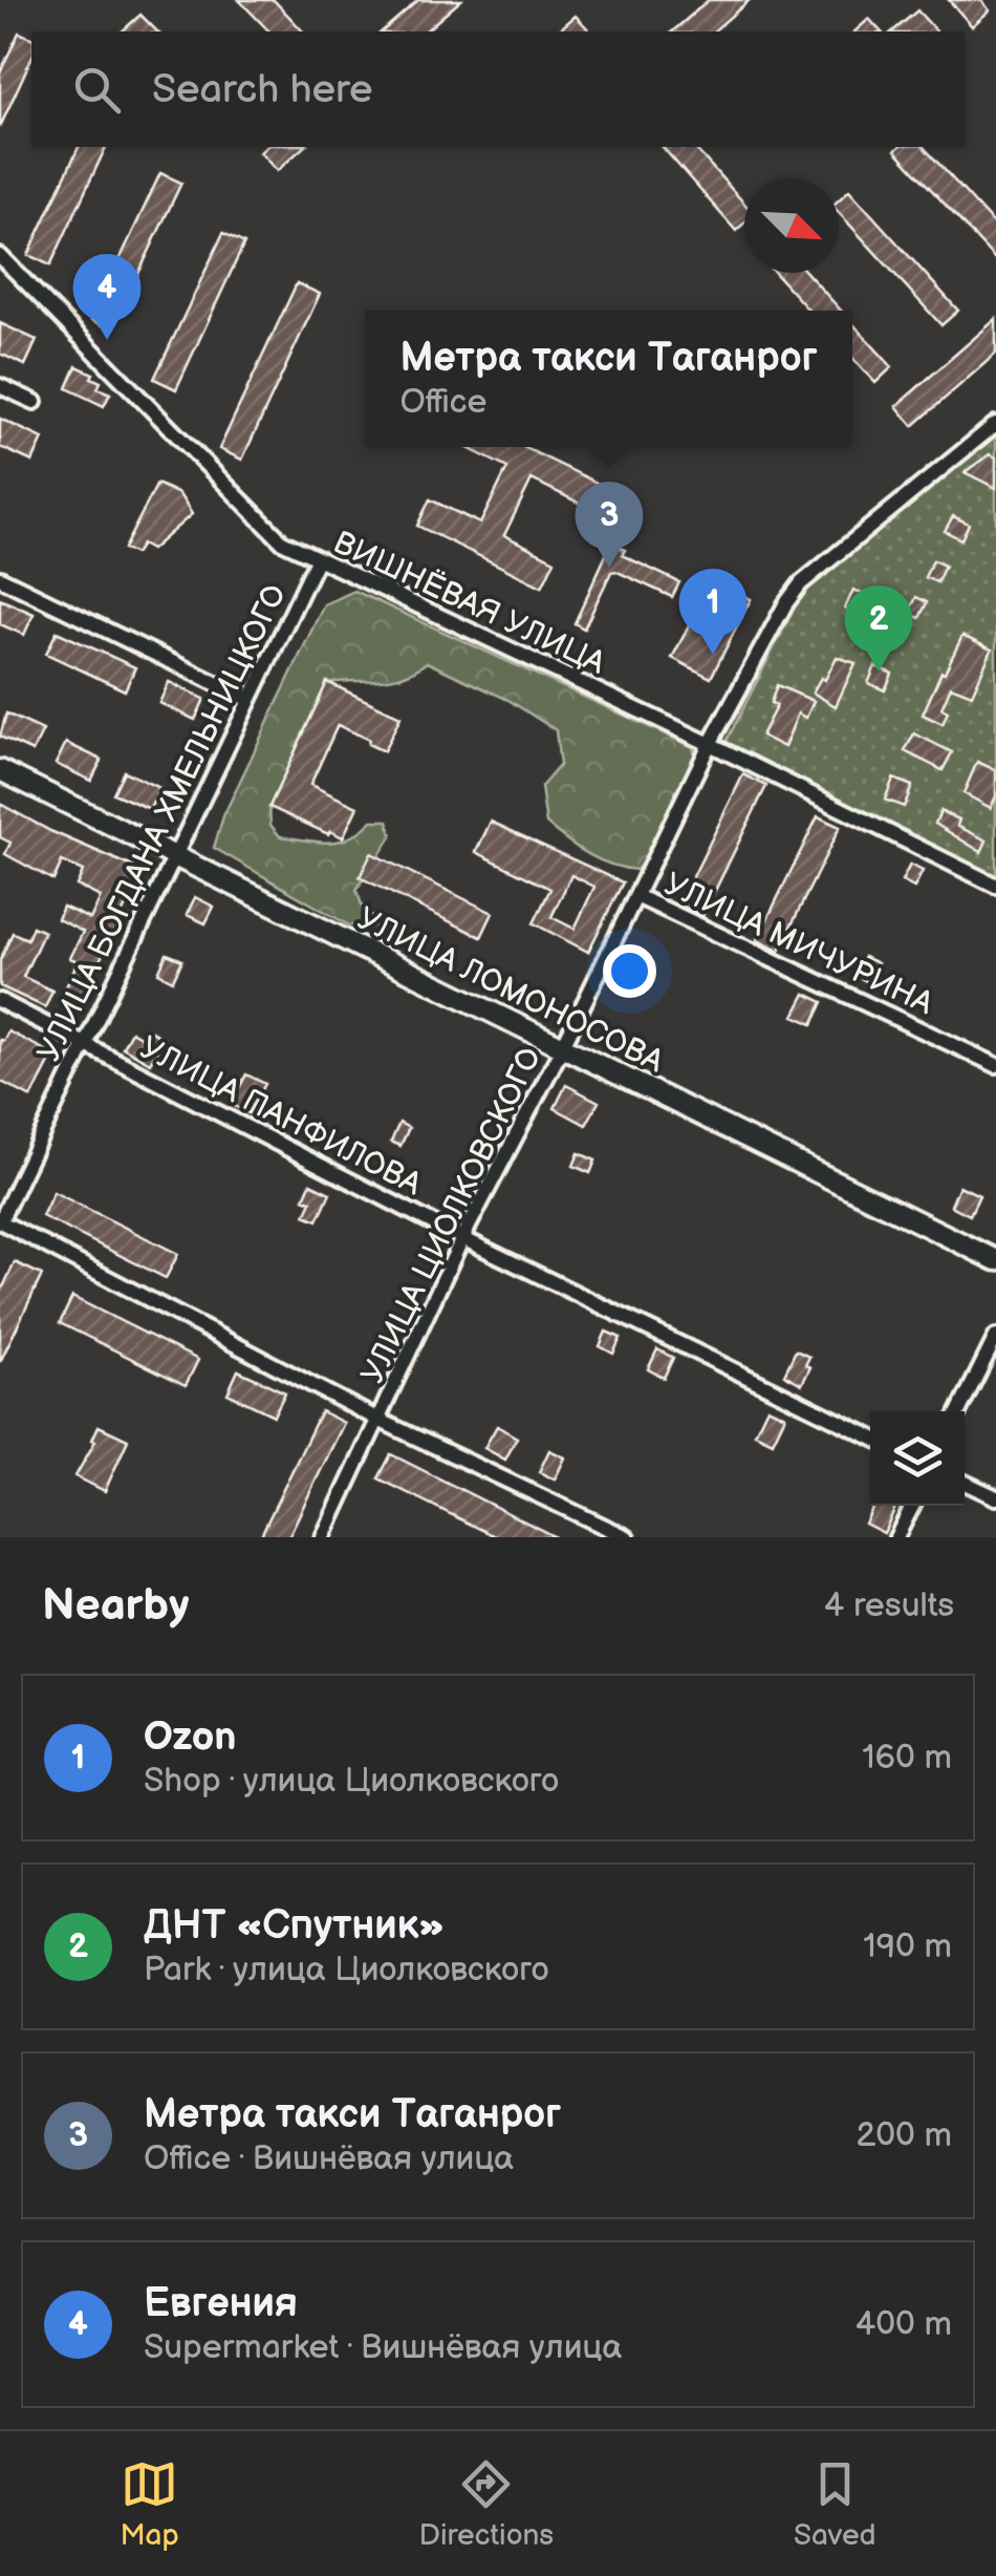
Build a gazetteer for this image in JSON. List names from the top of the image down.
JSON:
{
  "streets": {
    "street": [
      "ВИШНЁВАЯ УЛИЦА",
      "УЛИЦА БОГДАНА ХМЕЛЬНИЦКОГО",
      "УЛИЦА МИЧУРИНА",
      "УЛИЦА ЛОМОНОСОВА",
      "УЛИЦА ПАНФИЛОВА",
      "УЛИЦА ЦИОЛКОВСКОГО"
    ]
  },
  "crossings": [
    ["ВИШНЁВАЯ УЛИЦА", "УЛИЦА БОГДАНА ХМЕЛЬНИЦКОГО"],
    ["ВИШНЁВАЯ УЛИЦА", "УЛИЦА ЦИОЛКОВСКОГО"],
    ["УЛИЦА БОГДАНА ХМЕЛЬНИЦКОГО", "УЛИЦА ЛОМОНОСОВА"],
    ["УЛИЦА БОГДАНА ХМЕЛЬНИЦКОГО", "УЛИЦА ПАНФИЛОВА"],
    ["УЛИЦА МИЧУРИНА", "УЛИЦА ЦИОЛКОВСКОГО"],
    ["УЛИЦА ЛОМОНОСОВА", "УЛИЦА ЦИОЛКОВСКОГО"],
    ["УЛИЦА ПАНФИЛОВА", "УЛИЦА ЦИОЛКОВСКОГО"]
  ],
  "north": "bottom right",
  "page": {
    "search": "Search here",
    "pins": [
      "4",
      "3",
      "1",
      "2"
    ],
    "popup": ["Метра такси Таганрог", "Office"],
    "heading": ["Nearby", "4 results"],
    "list": [
      {
        "mark": "1",
        "name": "Ozon",
        "note": "Shop · улица Циолковского",
        "value": "160 m"
      },
      {
        "mark": "2",
        "name": "ДНТ «Спутник»",
        "note": "Park · улица Циолковского",
        "value": "190 m"
      },
      {
        "mark": "3",
        "name": "Метра такси Таганрог",
        "note": "Office · Вишнёвая улица",
        "value": "200 m"
      },
      {
        "mark": "4",
        "name": "Евгения",
        "note": "Supermarket · Вишнёвая улица",
        "value": "400 m"
      }
    ],
    "nav": ["Map", "Directions", "Saved"]
  }
}
